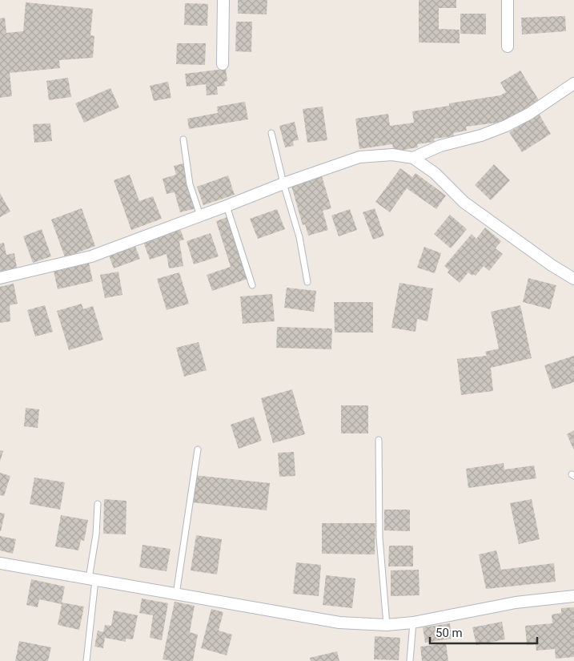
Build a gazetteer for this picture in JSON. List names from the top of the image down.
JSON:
{
  "scale_bar": "50 m"
}
